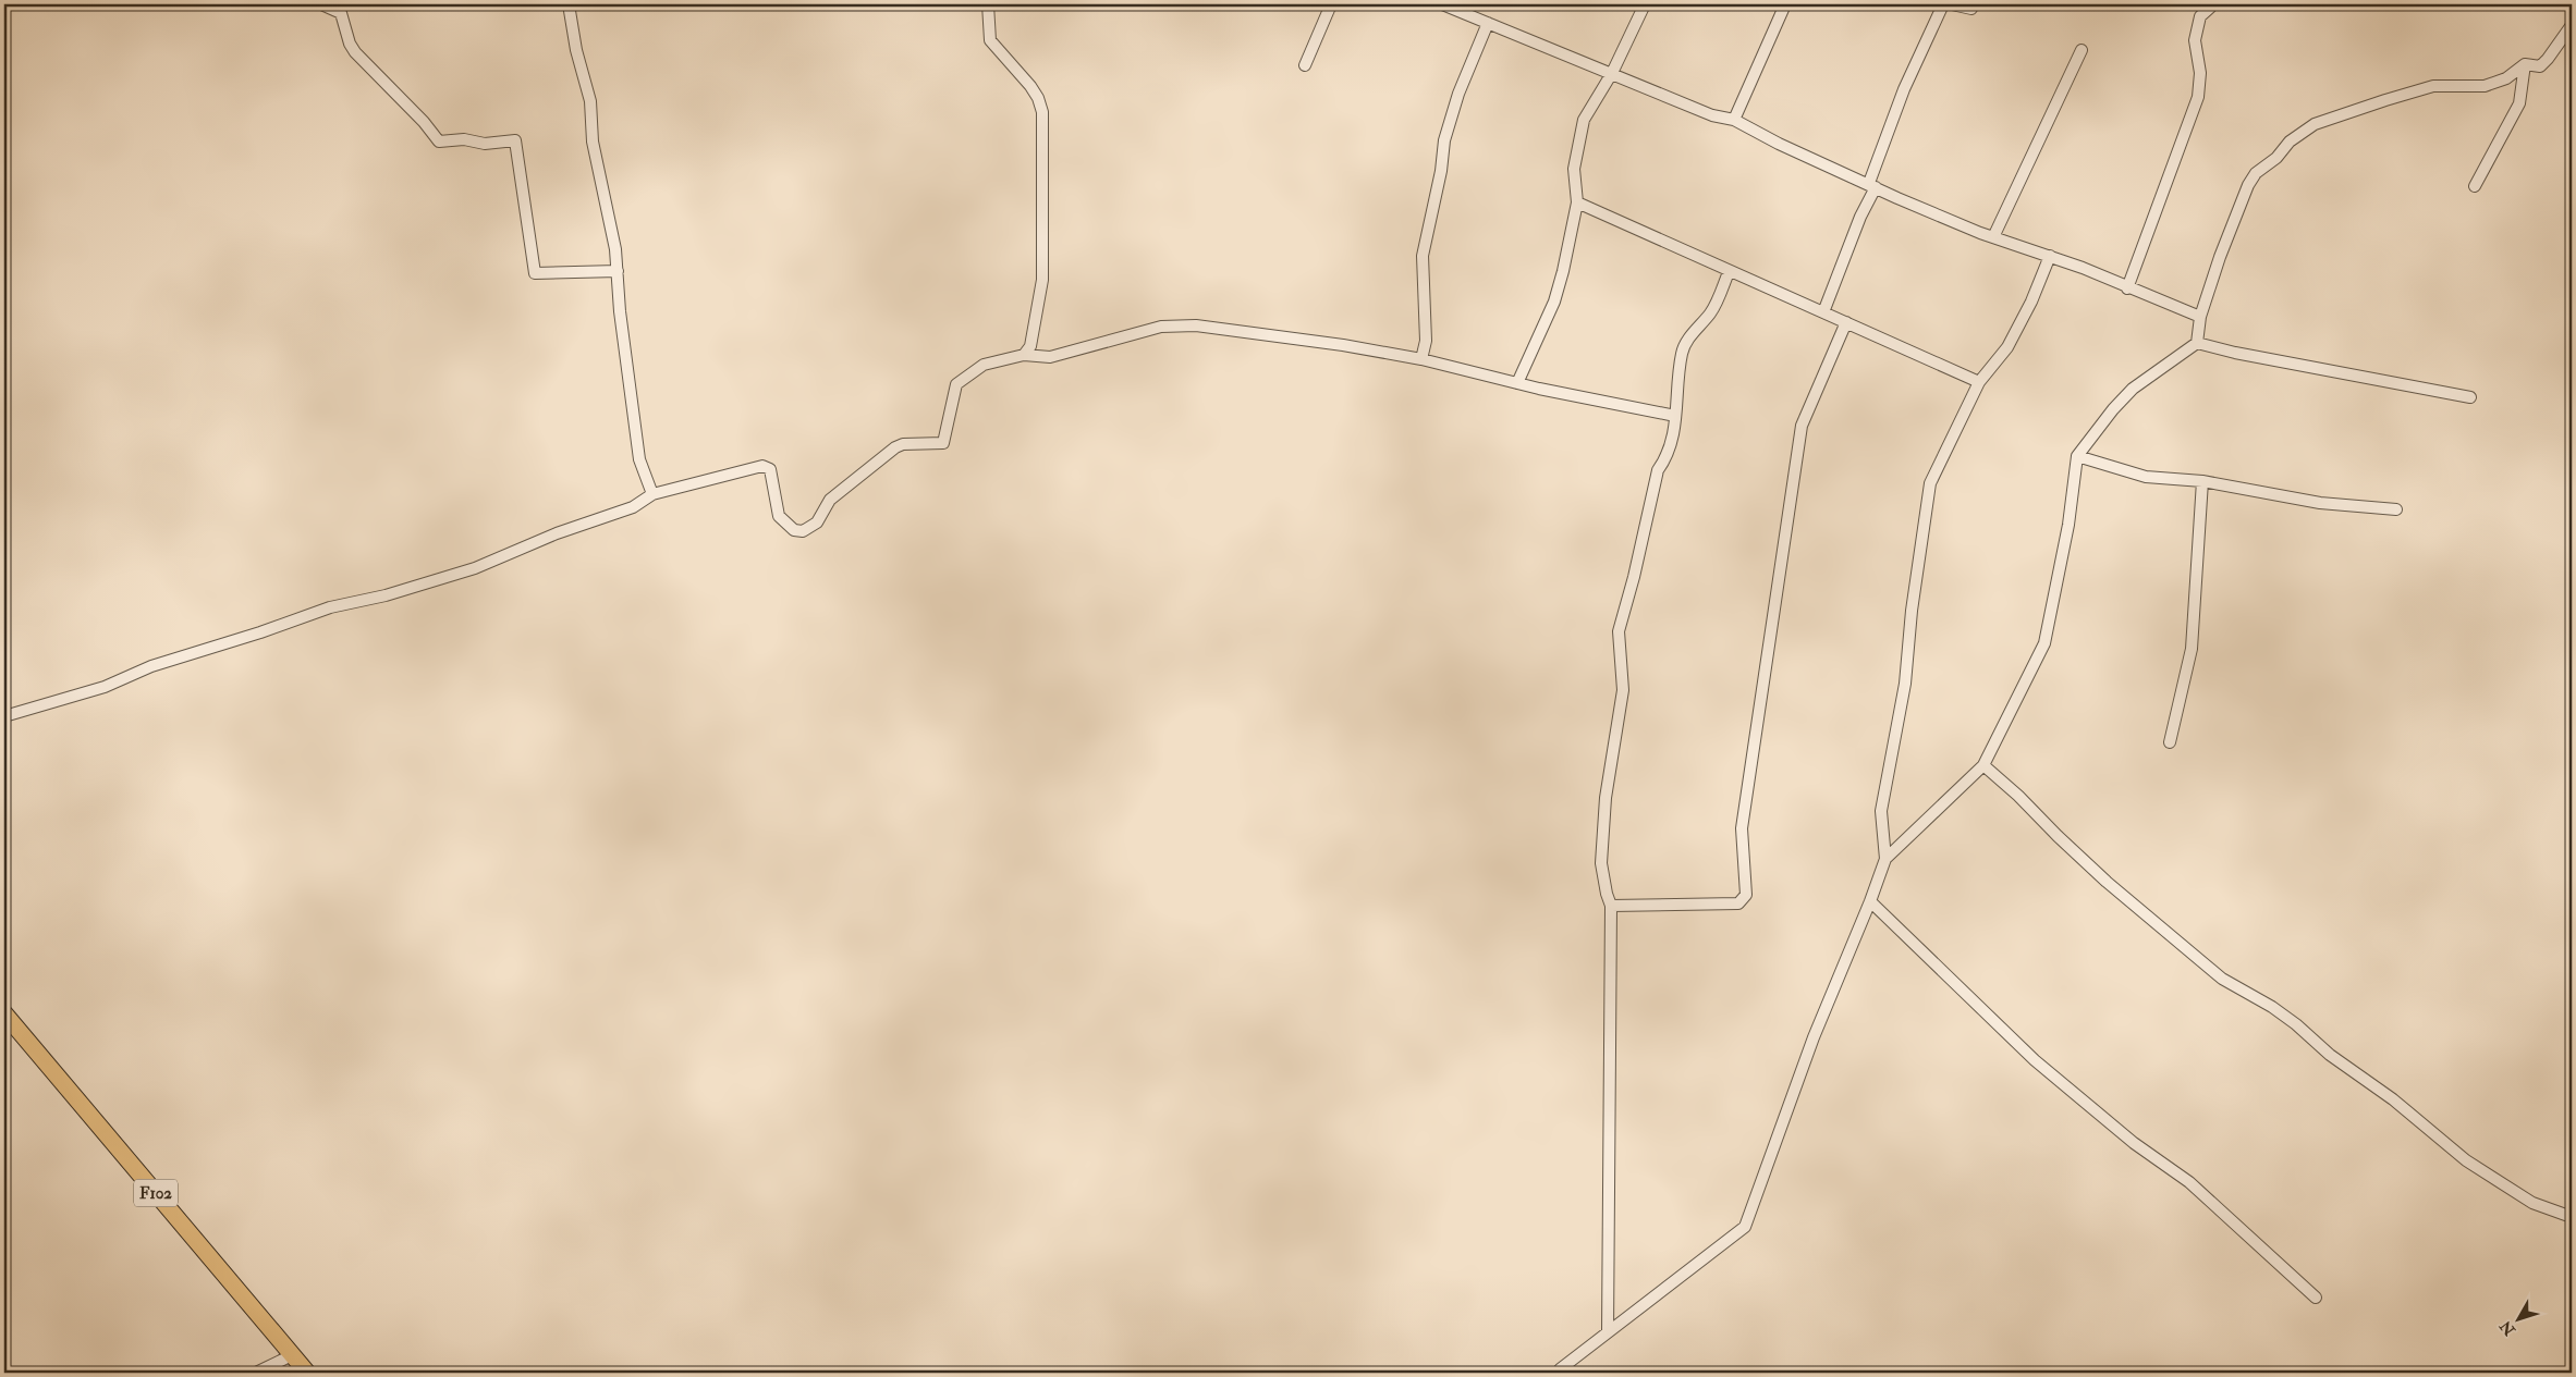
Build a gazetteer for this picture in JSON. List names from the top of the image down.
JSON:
{
  "streets": {
    "main road": ["F102"]
  },
  "north": "bottom left"
}
